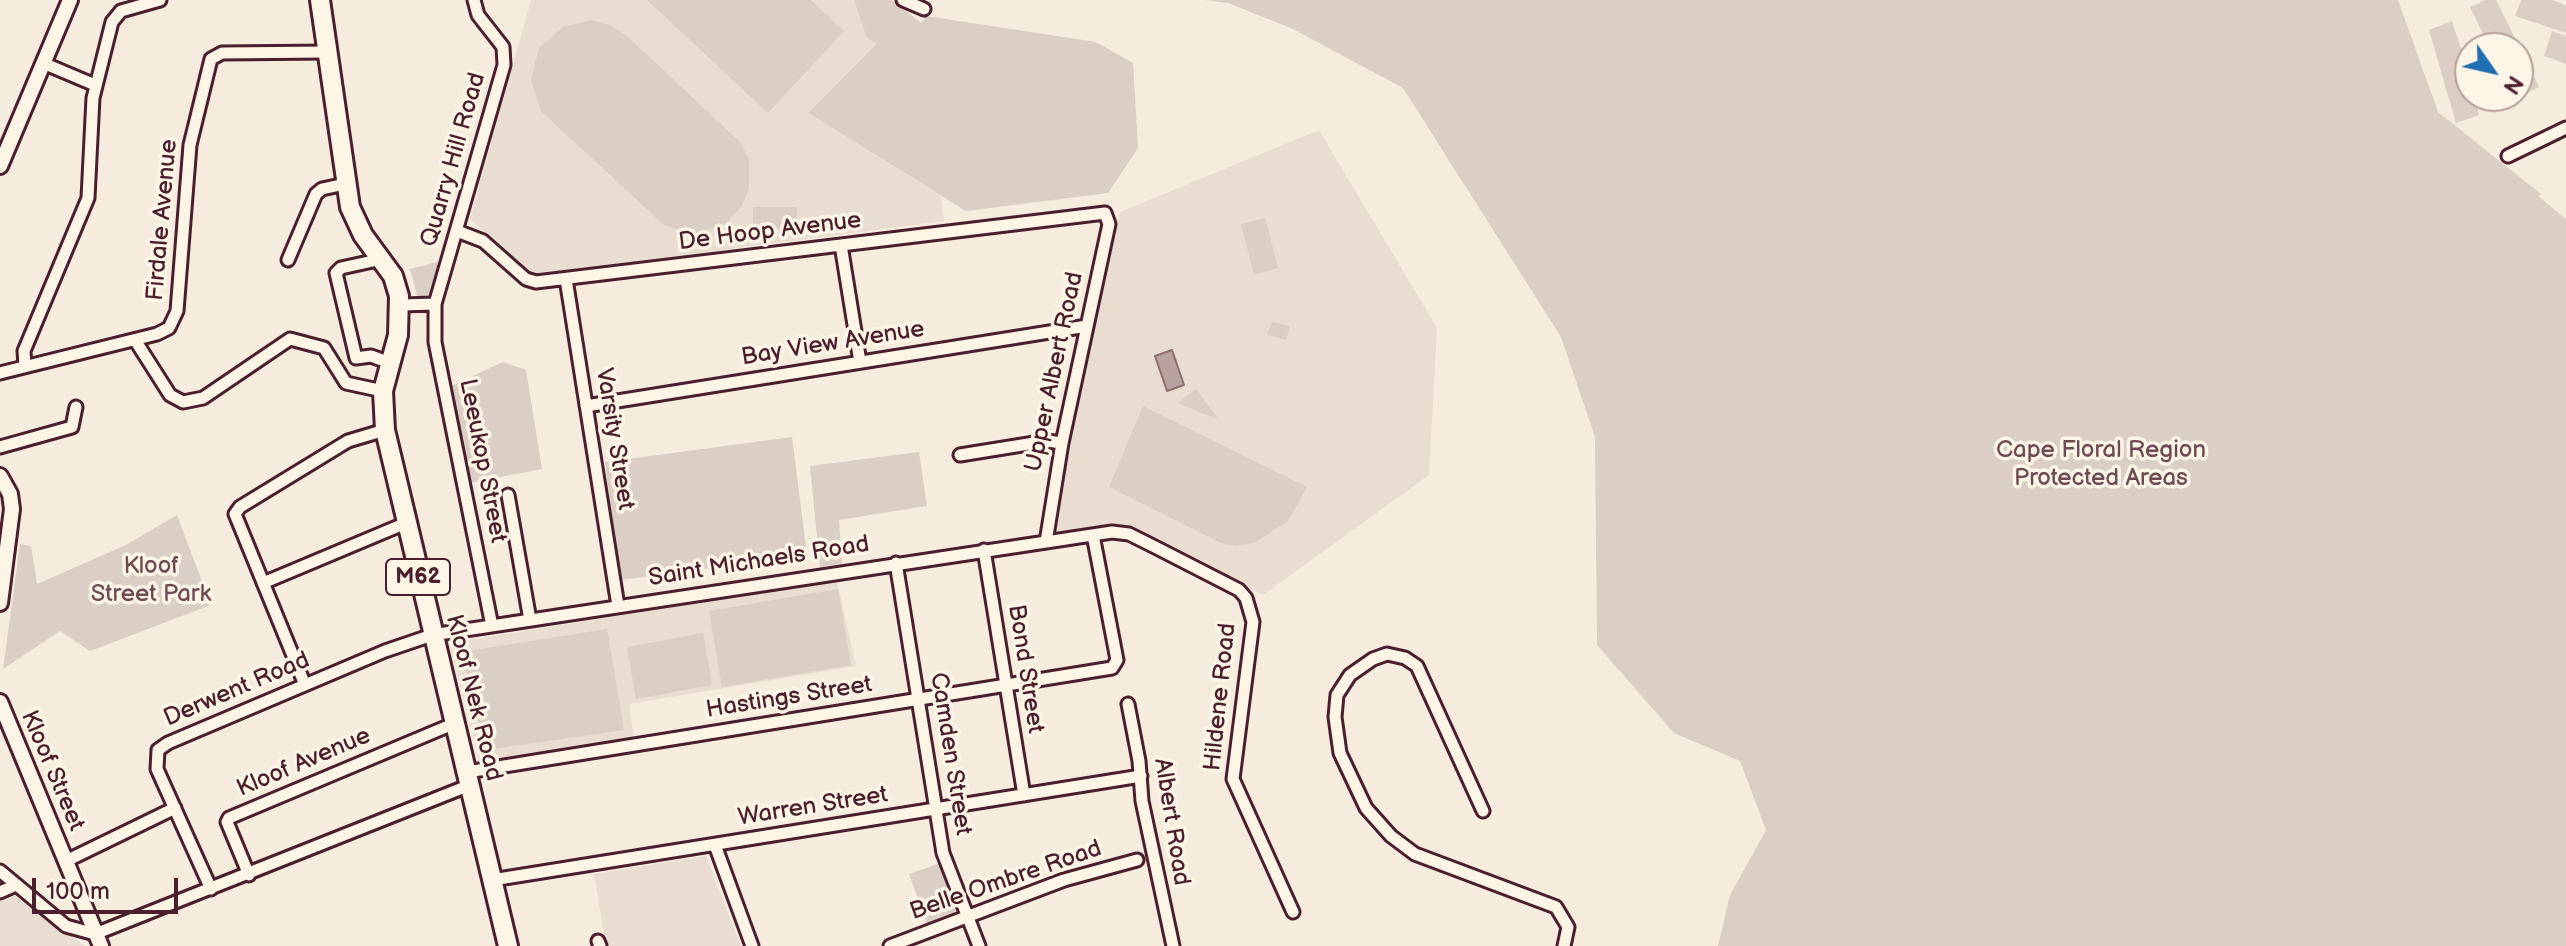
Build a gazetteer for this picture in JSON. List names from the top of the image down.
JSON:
{
  "streets": {
    "main road": ["M62", "Kloof Nek Road"],
    "street": [
      "Quarry Hill Road",
      "Firdale Avenue",
      "De Hoop Avenue",
      "Bay View Avenue",
      "Upper Albert Road",
      "Varsity Street",
      "Leeukop Street",
      "Saint Michaels Road",
      "Bond Street",
      "Derwent Road",
      "Hildene Road",
      "Hastings Street",
      "Camden Street",
      "Kloof Avenue",
      "Kloof Street",
      "Warren Street",
      "Albert Road",
      "Belle Ombre Road"
    ]
  },
  "crossings": [
    ["Quarry Hill Road", "De Hoop Avenue"],
    ["Quarry Hill Road", "Leeukop Street"],
    ["Firdale Avenue", "Kloof Nek Road"],
    ["De Hoop Avenue", "Upper Albert Road"],
    ["De Hoop Avenue", "Varsity Street"],
    ["Bay View Avenue", "Upper Albert Road"],
    ["Bay View Avenue", "Varsity Street"],
    ["Upper Albert Road", "Saint Michaels Road"],
    ["Varsity Street", "Saint Michaels Road"],
    ["Leeukop Street", "Saint Michaels Road"],
    ["Saint Michaels Road", "Bond Street"],
    ["Saint Michaels Road", "Derwent Road"],
    ["Saint Michaels Road", "Hildene Road"],
    ["Saint Michaels Road", "Kloof Nek Road"],
    ["Saint Michaels Road", "Hastings Street"],
    ["Saint Michaels Road", "Camden Street"],
    ["Bond Street", "Hastings Street"],
    ["Bond Street", "Warren Street"],
    ["Derwent Road", "Kloof Nek Road"],
    ["Derwent Road", "Hastings Street"],
    ["Hildene Road", "Hastings Street"],
    ["Kloof Nek Road", "Hastings Street"],
    ["Kloof Nek Road", "Kloof Avenue"],
    ["Kloof Nek Road", "Warren Street"],
    ["Hastings Street", "Camden Street"],
    ["Hastings Street", "Kloof Avenue"],
    ["Hastings Street", "Kloof Street"],
    ["Camden Street", "Warren Street"],
    ["Camden Street", "Belle Ombre Road"],
    ["Warren Street", "Albert Road"]
  ],
  "parks": ["Cape Floral Region Protected Areas", "Kloof Street Park"],
  "scale_bar": "100 m",
  "north": "bottom right"
}
